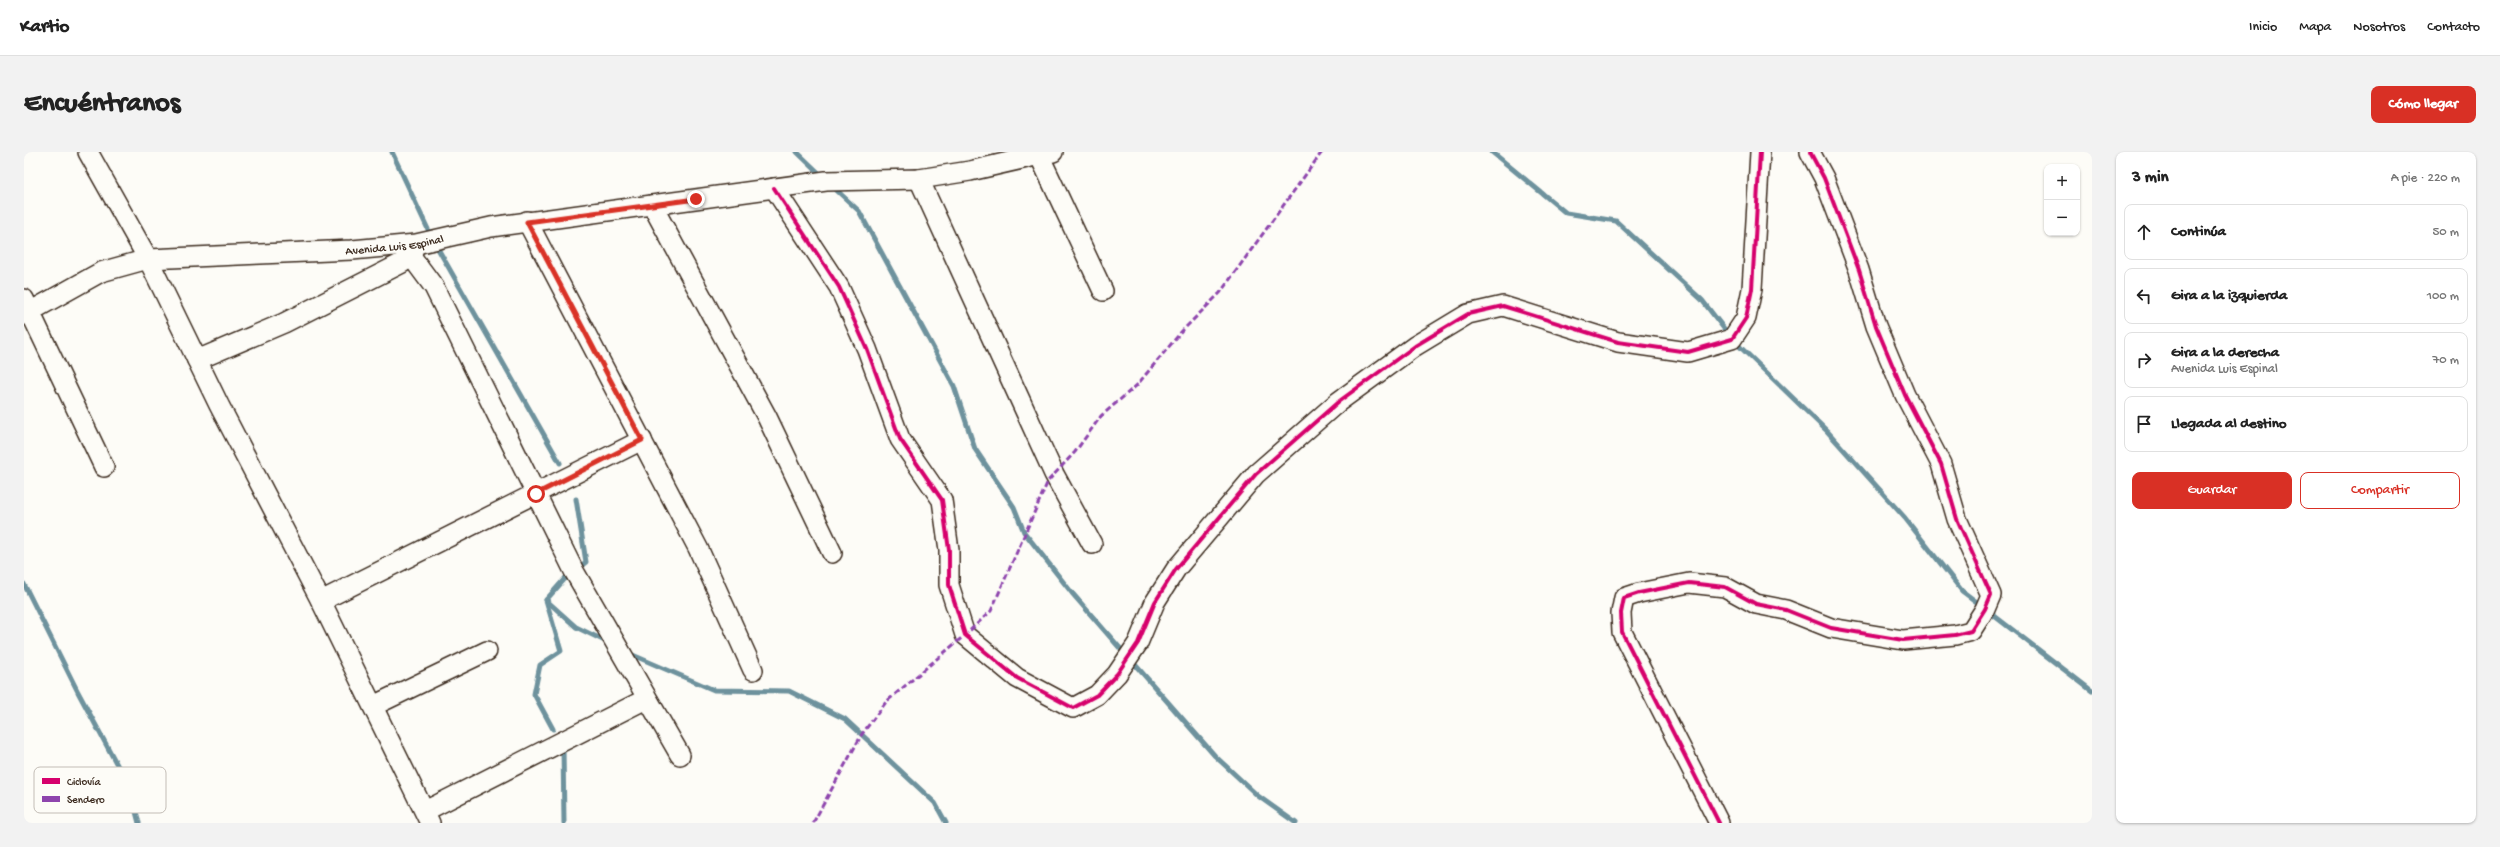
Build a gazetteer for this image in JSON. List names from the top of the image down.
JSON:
{
  "streets": {
    "street": ["Avenida Luis Espinal"]
  },
  "legend": ["Ciclovía", "Sendero"],
  "page": {
    "header": "Kartio",
    "nav": [
      "Inicio",
      "Mapa",
      "Nosotros",
      "Contacto"
    ],
    "buttons": [
      "Cómo llegar",
      ["Guardar", "Compartir"]
    ],
    "title": "Encuéntranos",
    "heading": ["3 min", "A pie · 220 m"],
    "map_buttons": ["+", "−"],
    "list": [
      ["Continúa", "50 m"],
      ["Gira a la izquierda", "100 m"],
      ["Gira a la derecha", "Avenida Luis Espinal", "70 m"],
      "Llegada al destino"
    ]
  }
}
